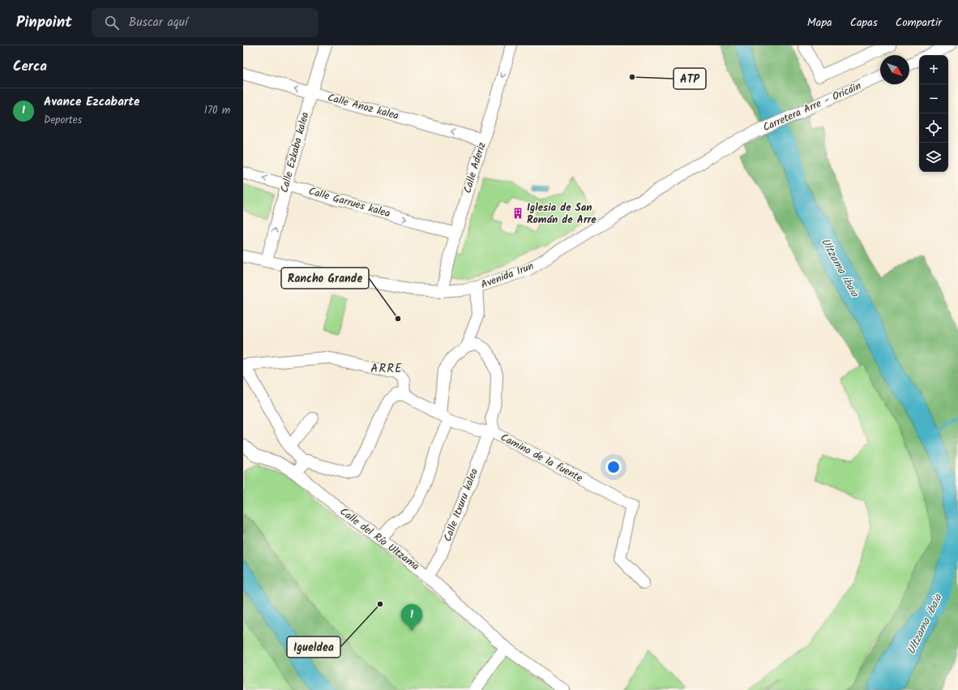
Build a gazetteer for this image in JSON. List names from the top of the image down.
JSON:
{
  "streets": {
    "street": [
      "Calle Anoz kalea",
      "Carretera Arre - Oricáin",
      "Calle Ezkaba kalea",
      "Calle Aderiz",
      "Calle Garrues kalea",
      "Avenida Irun",
      "Camino de la fuente",
      "Calle Itxuru kalea",
      "Calle del Río Ultzama"
    ]
  },
  "crossings": [
    ["Calle Anoz kalea", "Calle Ezkaba kalea"],
    ["Calle Anoz kalea", "Calle Aderiz"],
    ["Carretera Arre - Oricáin", "Avenida Irun"],
    ["Calle Ezkaba kalea", "Calle Garrues kalea"],
    ["Calle Ezkaba kalea", "Avenida Irun"],
    ["Calle Aderiz", "Calle Garrues kalea"],
    ["Calle Aderiz", "Avenida Irun"],
    ["Camino de la fuente", "Calle Itxuru kalea"],
    ["Calle Itxuru kalea", "Calle del Río Ultzama"]
  ],
  "one_way": ["Calle Anoz kalea", "Calle Ezkaba kalea", "Calle Aderiz"],
  "districts": ["ARRE"],
  "water": ["Ultzama ibaia"],
  "places": {
    "other": ["ATP", "Rancho Grande", "Igueldea"],
    "building": ["Iglesia de San Román de Arre"]
  },
  "north": "bottom right",
  "page": {
    "header": "Pinpoint",
    "search": "Buscar aquí",
    "nav": ["Mapa", "Capas", "Compartir"],
    "heading": "Cerca",
    "map_buttons": ["+", "−"],
    "list": [
      {
        "mark": "1",
        "name": "Avance Ezcabarte",
        "note": "Deportes",
        "value": "170 m"
      }
    ],
    "pins": "1"
  }
}
